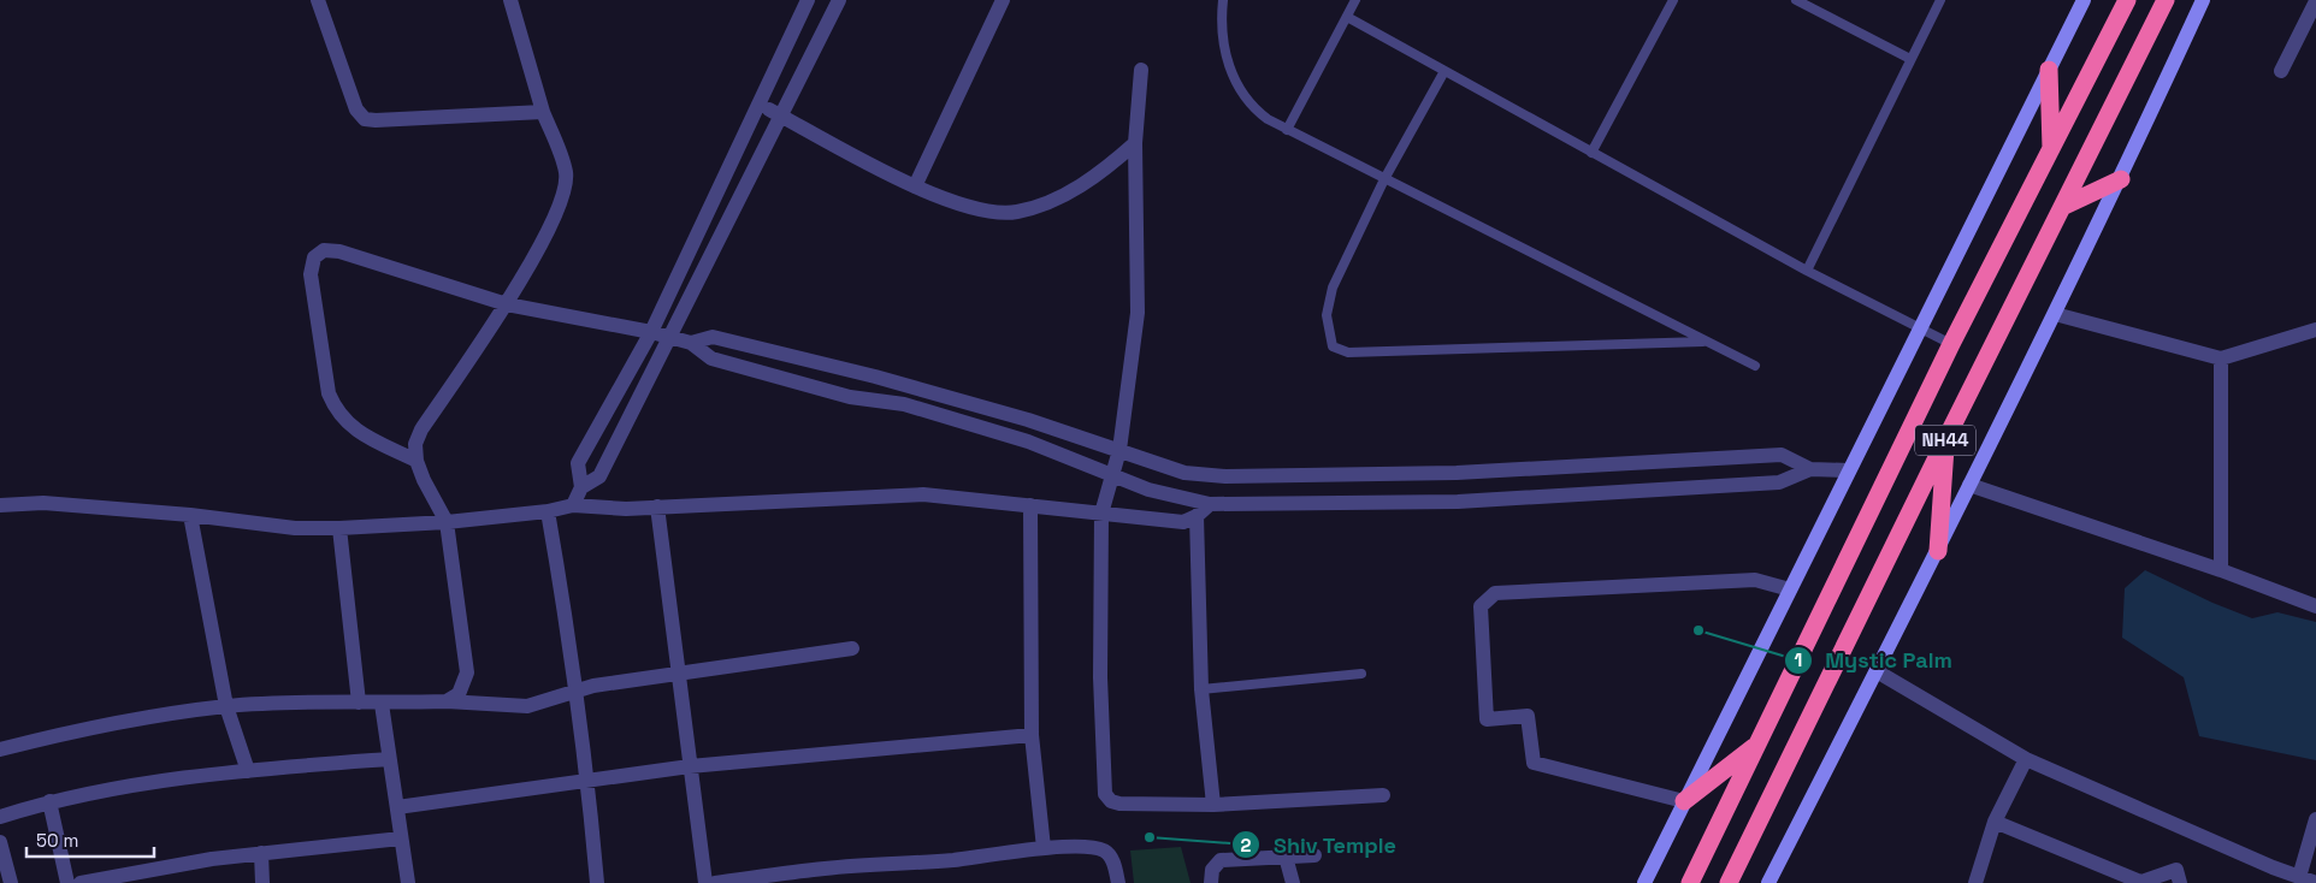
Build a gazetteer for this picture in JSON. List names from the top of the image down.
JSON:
{
  "streets": {
    "highway": ["NH44"]
  },
  "places": ["Mystic Palm", "Shiv Temple"],
  "scale_bar": "50 m"
}
